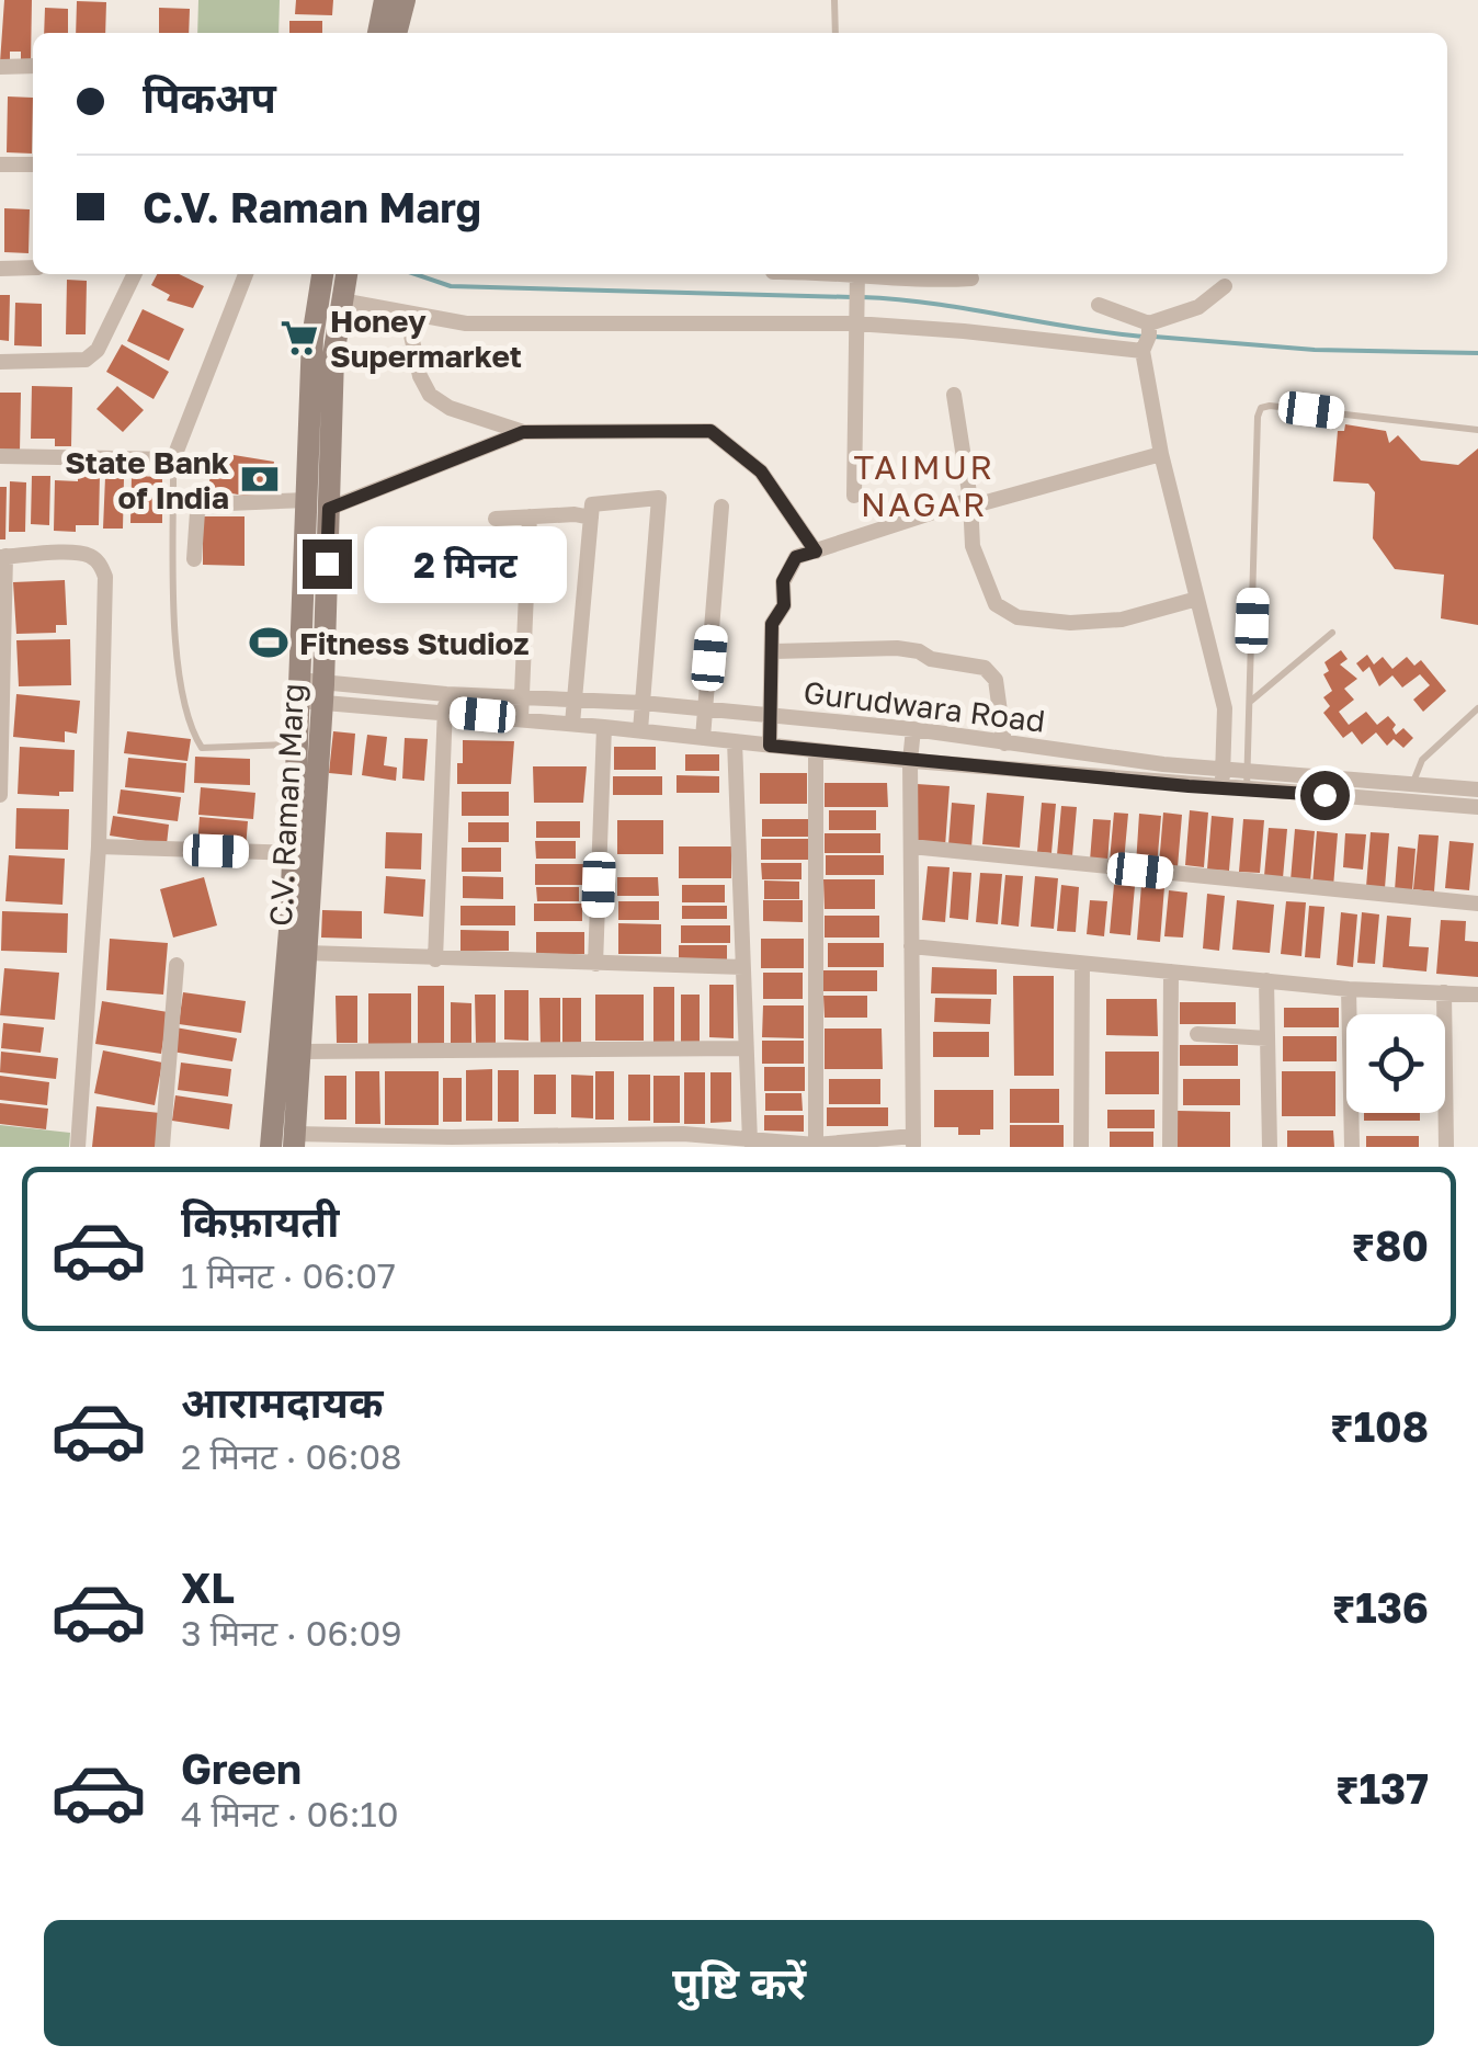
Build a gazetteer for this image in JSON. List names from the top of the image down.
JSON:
{
  "streets": {
    "main road": ["C.V. Raman Marg"],
    "street": ["Gurudwara Road"]
  },
  "crossings": [
    ["Gurudwara Road", "C.V. Raman Marg"]
  ],
  "districts": ["TAIMUR NAGAR"],
  "places": {
    "supermarket": ["Honey Supermarket"],
    "bank": ["State Bank of India"],
    "sports": ["Fitness Studioz"]
  },
  "page": {
    "banner": ["पिकअप", "C.V. Raman Marg"],
    "bubble": "2 मिनट",
    "list": [
      {
        "name": "किफ़ायती",
        "note": "1 मिनट · 06:07",
        "value": "₹80"
      },
      {
        "name": "आरामदायक",
        "note": "2 मिनट · 06:08",
        "value": "₹108"
      },
      {
        "name": "XL",
        "note": "3 मिनट · 06:09",
        "value": "₹136"
      },
      {
        "name": "Green",
        "note": "4 मिनट · 06:10",
        "value": "₹137"
      }
    ],
    "buttons": "पुष्टि करें"
  }
}
